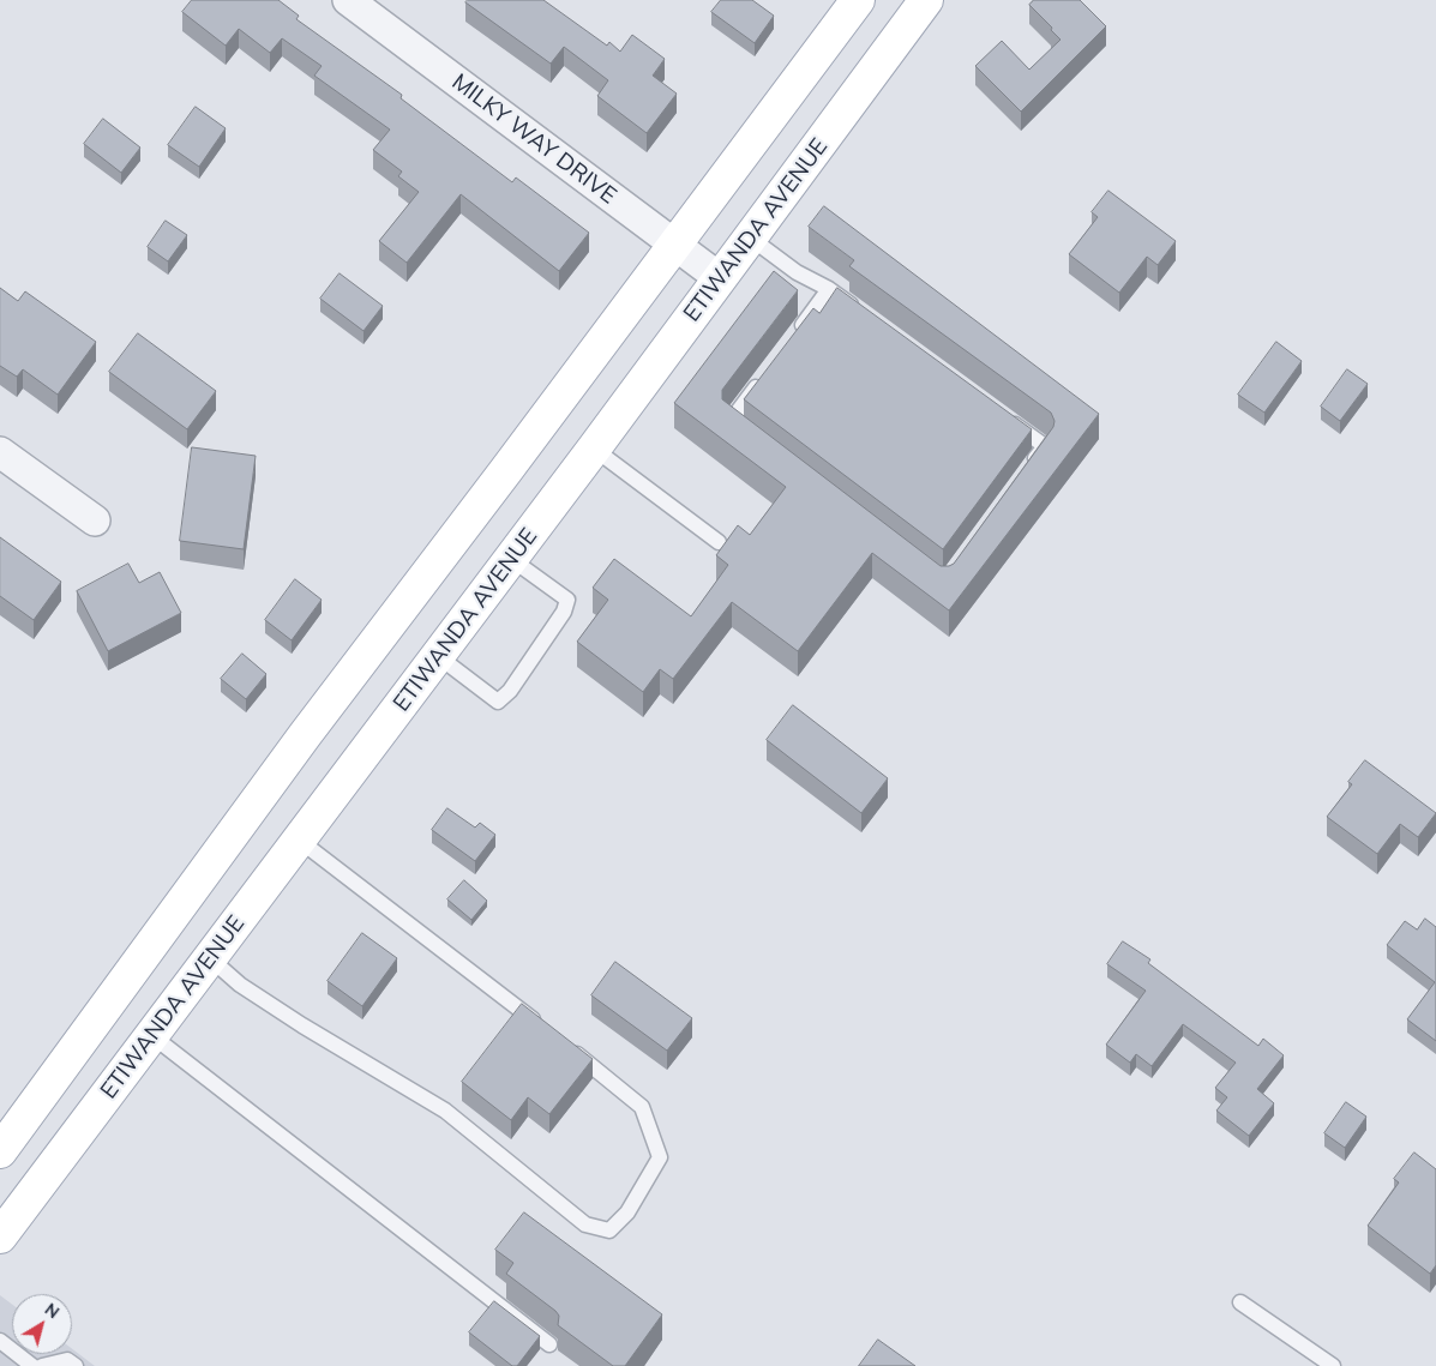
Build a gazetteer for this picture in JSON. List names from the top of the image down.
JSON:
{
  "streets": {
    "main road": ["ETIWANDA AVENUE"],
    "street": ["MILKY WAY DRIVE"]
  },
  "crossings": [
    ["MILKY WAY DRIVE", "ETIWANDA AVENUE"]
  ],
  "north": "top right"
}
